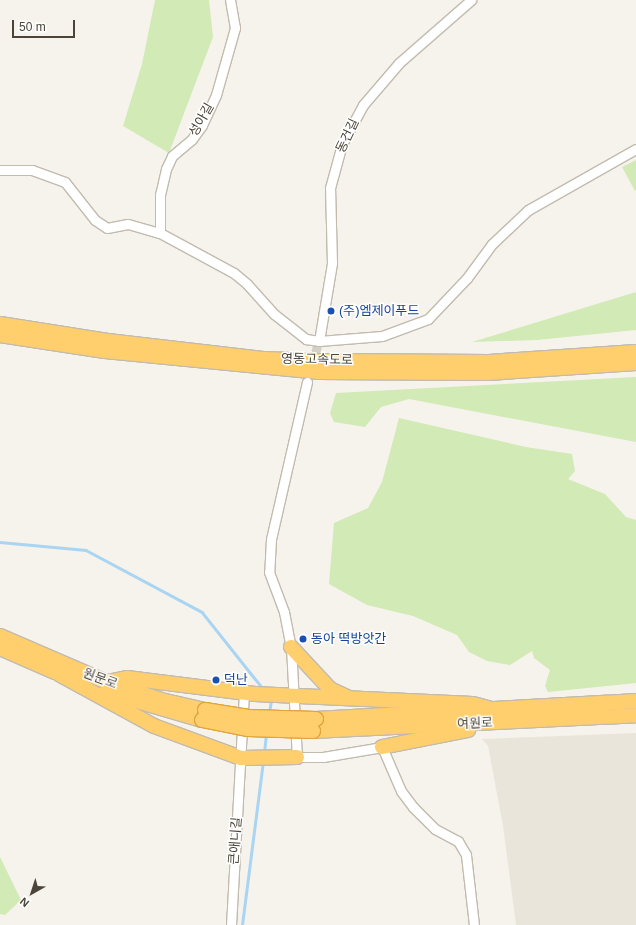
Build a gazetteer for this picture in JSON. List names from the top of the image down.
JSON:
{
  "streets": {
    "highway": ["영동고속도로", "원문로", "여원로"],
    "street": ["성아길", "동건길", "큰애니길"]
  },
  "crossings": [
    ["원문로", "여원로"]
  ],
  "places": ["(주)엠제이푸드", "동아 떡방앗간", "덕난"],
  "scale_bar": "50 m",
  "north": "bottom left"
}
